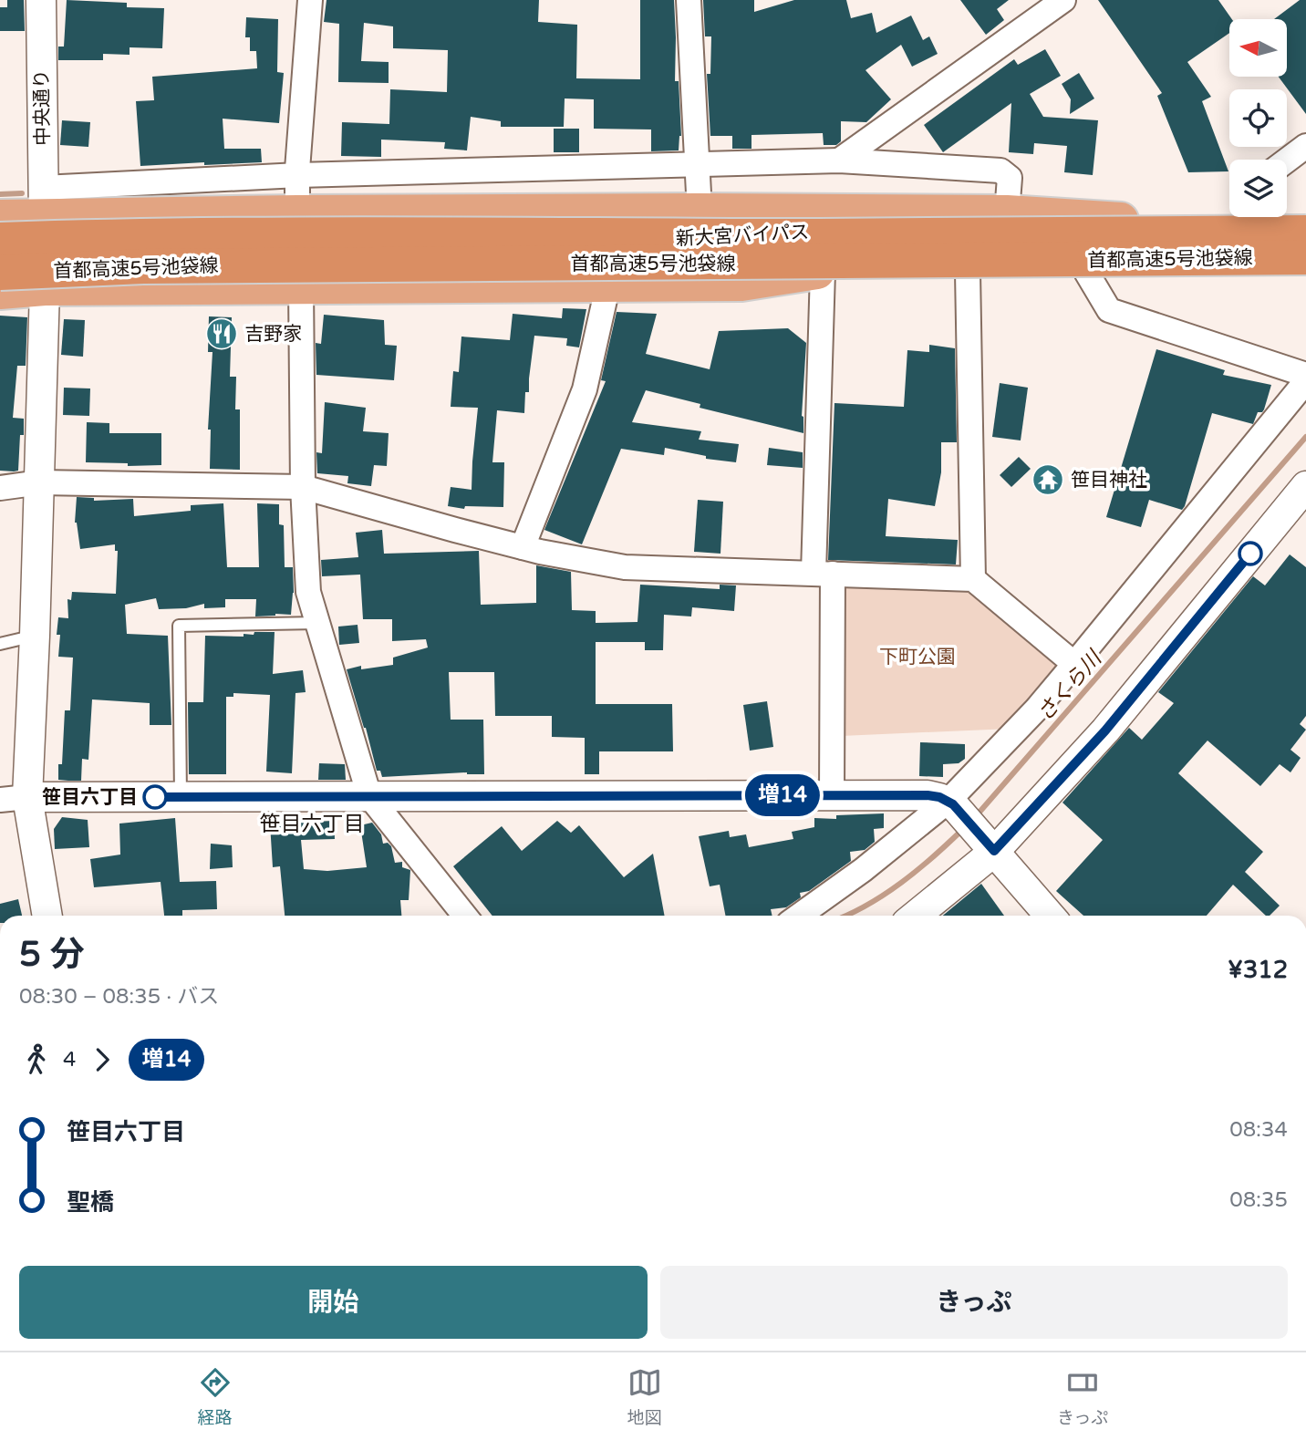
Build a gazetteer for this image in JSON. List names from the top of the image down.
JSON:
{
  "streets": {
    "highway": ["新大宮バイパス", "首都高速5号池袋線"],
    "street": ["中央通り"]
  },
  "districts": ["笹目六丁目"],
  "water": ["さくら川"],
  "parks": ["下町公園"],
  "places": {
    "restaurant": ["吉野家"],
    "temple": ["笹目神社"],
    "other": ["笹目六丁目"]
  },
  "lines": ["bus line 増14"],
  "north": "left",
  "page": {
    "on_map": "増14",
    "heading": ["5 分", "08:30 – 08:35 · バス", "¥312"],
    "legs": ["4", "増14"],
    "list": [
      {
        "name": "笹目六丁目",
        "value": "08:34"
      },
      {
        "name": "聖橋",
        "value": "08:35"
      }
    ],
    "buttons": ["開始", "きっぷ"],
    "tabs": ["経路", "地図", "きっぷ"]
  }
}
